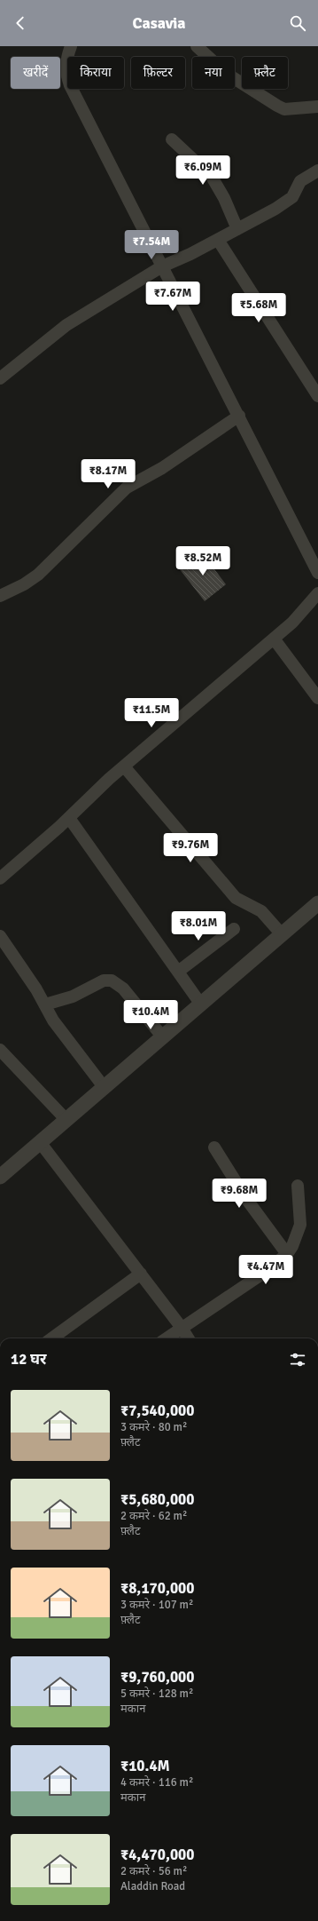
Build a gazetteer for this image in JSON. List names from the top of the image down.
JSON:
{
  "page": {
    "header": "Casavia",
    "chip": [
      "खरीदें",
      "किराया",
      "फ़िल्टर",
      "नया",
      "फ़्लैट"
    ],
    "price": [
      "₹6.09M",
      "₹7.54M",
      "₹7.67M",
      "₹5.68M",
      "₹8.17M",
      "₹8.52M",
      "₹11.5M",
      "₹9.76M",
      "₹8.01M",
      "₹10.4M",
      "₹9.68M",
      "₹4.47M"
    ],
    "heading": "12 घर",
    "list": [
      {
        "name": "₹7,540,000",
        "note": "3 कमरे · 80 m² · फ़्लैट"
      },
      {
        "name": "₹5,680,000",
        "note": "2 कमरे · 62 m² · फ़्लैट"
      },
      {
        "name": "₹8,170,000",
        "note": "3 कमरे · 107 m² · फ़्लैट"
      },
      {
        "name": "₹9,760,000",
        "note": "5 कमरे · 128 m² · मकान"
      },
      {
        "name": "₹10.4M",
        "note": "4 कमरे · 116 m² · मकान"
      },
      {
        "name": "₹4,470,000",
        "note": "2 कमरे · 56 m² · Aladdin Road"
      }
    ]
  }
}
